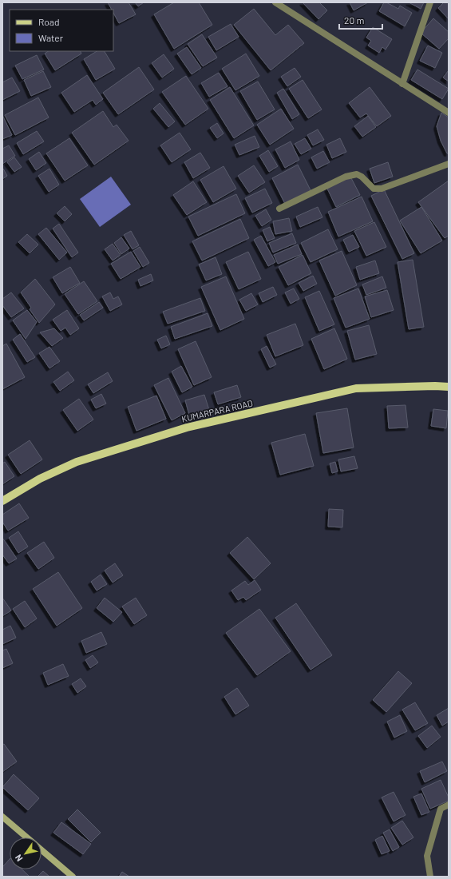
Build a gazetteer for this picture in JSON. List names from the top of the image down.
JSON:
{
  "streets": {
    "main road": ["KUMARPARA ROAD"]
  },
  "legend": ["Road", "Water"],
  "scale_bar": "20 m",
  "north": "bottom left"
}
